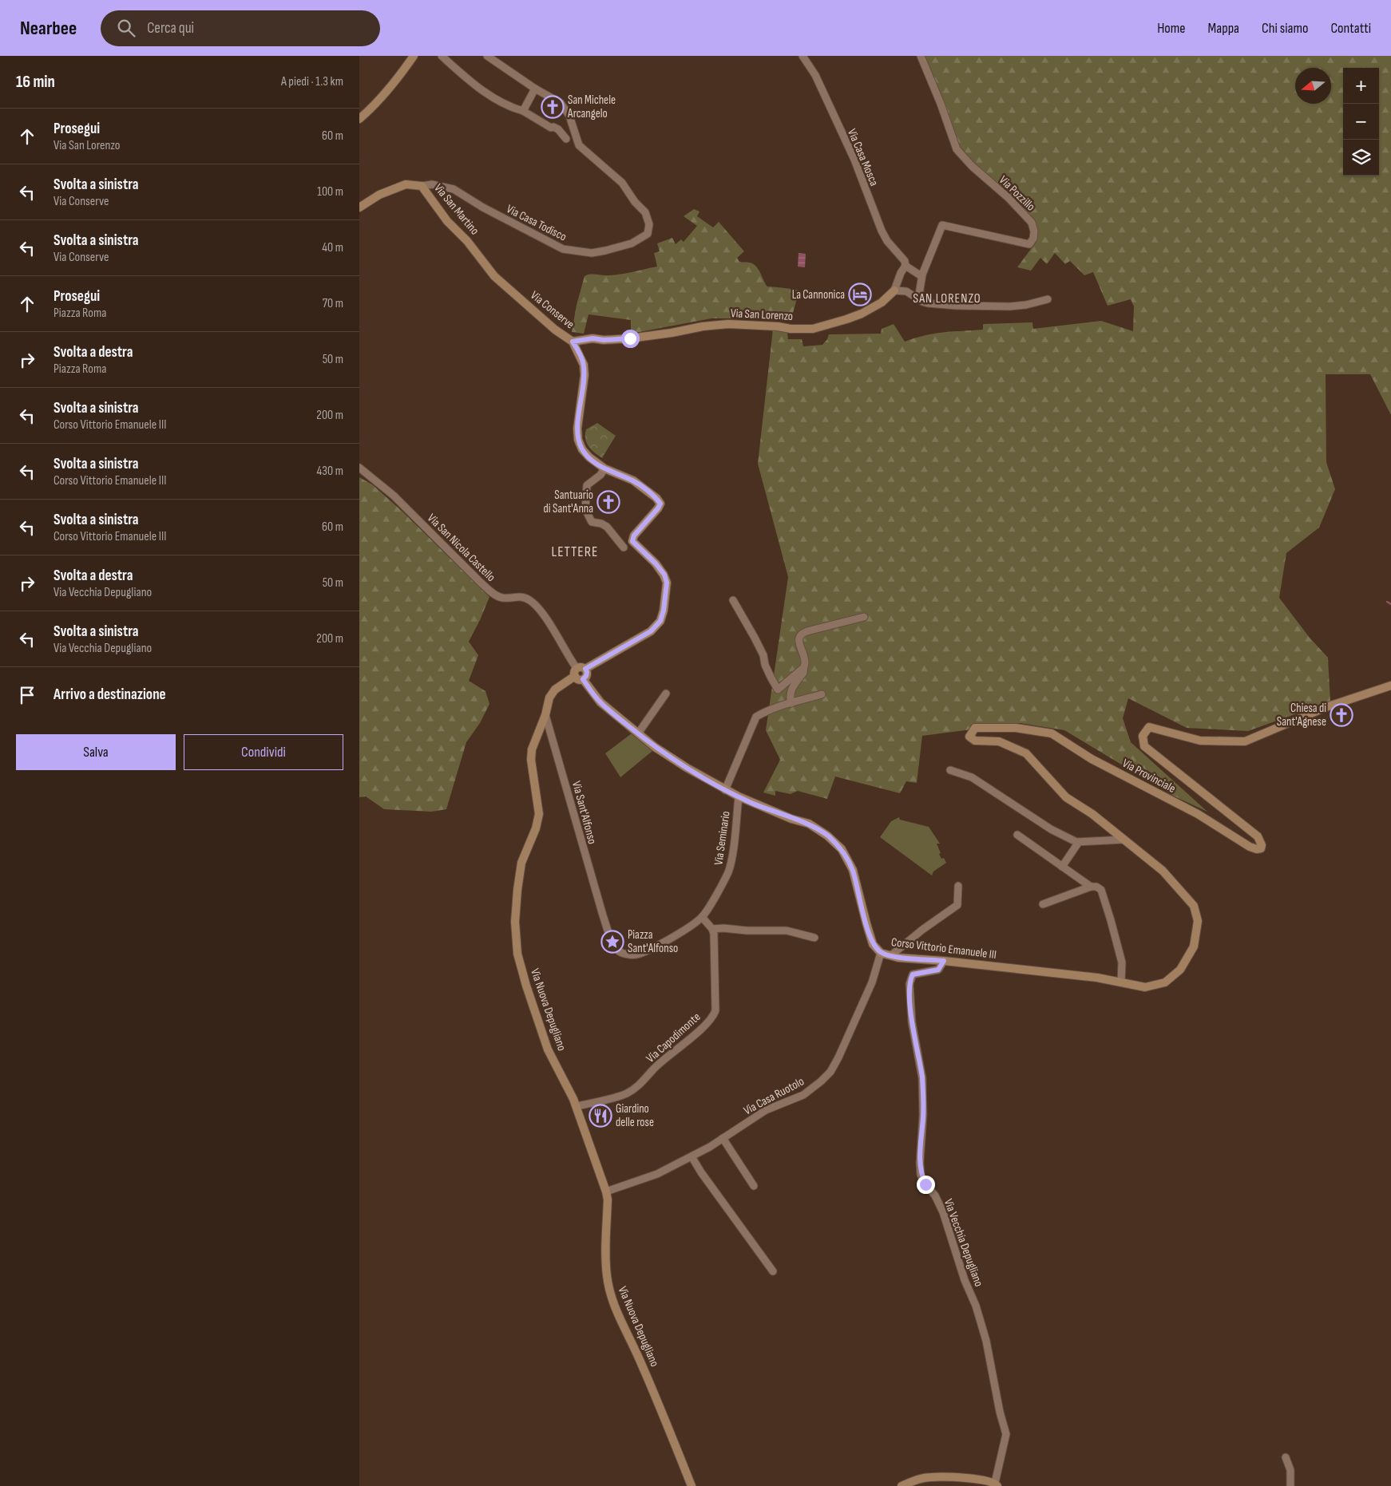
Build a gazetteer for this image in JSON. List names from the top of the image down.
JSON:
{
  "streets": {
    "street": [
      "Via Casa Mosca",
      "Via Pozzillo",
      "Via San Martino",
      "Via Casa Todisco",
      "Via Conserve",
      "Via San Lorenzo",
      "Via San Nicola Castello",
      "Via Provinciale",
      "Via Sant'Alfonso",
      "Via Seminario",
      "Corso Vittorio Emanuele III",
      "Via Nuova Depugliano",
      "Via Capodimonte",
      "Via Casa Ruotolo",
      "Via Vecchia Depugliano"
    ]
  },
  "crossings": [
    ["Via Casa Mosca", "Via San Lorenzo"],
    ["Via San Martino", "Via Casa Todisco"],
    ["Via San Martino", "Via Conserve"],
    ["Via Conserve", "Via San Lorenzo"],
    ["Via Conserve", "Via San Nicola Castello"],
    ["Via Conserve", "Corso Vittorio Emanuele III"],
    ["Via Conserve", "Via Nuova Depugliano"],
    ["Via San Nicola Castello", "Corso Vittorio Emanuele III"],
    ["Via San Nicola Castello", "Via Nuova Depugliano"],
    ["Via Provinciale", "Corso Vittorio Emanuele III"],
    ["Via Sant'Alfonso", "Via Seminario"],
    ["Via Sant'Alfonso", "Via Nuova Depugliano"],
    ["Via Seminario", "Corso Vittorio Emanuele III"],
    ["Corso Vittorio Emanuele III", "Via Nuova Depugliano"],
    ["Corso Vittorio Emanuele III", "Via Casa Ruotolo"],
    ["Corso Vittorio Emanuele III", "Via Vecchia Depugliano"],
    ["Via Nuova Depugliano", "Via Capodimonte"],
    ["Via Nuova Depugliano", "Via Casa Ruotolo"]
  ],
  "districts": ["SAN LORENZO", "LETTERE"],
  "places": {
    "church": ["San Michele Arcangelo", "Santuario di Sant'Anna", "Chiesa di Sant'Agnese"],
    "hotel": ["La Cannonica"],
    "place": ["Piazza Sant'Alfonso"],
    "restaurant": ["Giardino delle rose"]
  },
  "north": "left",
  "page": {
    "header": "Nearbee",
    "search": "Cerca qui",
    "nav": [
      "Home",
      "Mappa",
      "Chi siamo",
      "Contatti"
    ],
    "heading": ["16 min", "A piedi · 1.3 km"],
    "map_buttons": ["+", "−"],
    "list": [
      ["Prosegui", "Via San Lorenzo", "60 m"],
      ["Svolta a sinistra", "Via Conserve", "100 m"],
      ["Svolta a sinistra", "Via Conserve", "40 m"],
      ["Prosegui", "Piazza Roma", "70 m"],
      ["Svolta a destra", "Piazza Roma", "50 m"],
      ["Svolta a sinistra", "Corso Vittorio Emanuele III", "200 m"],
      ["Svolta a sinistra", "Corso Vittorio Emanuele III", "430 m"],
      ["Svolta a sinistra", "Corso Vittorio Emanuele III", "60 m"],
      ["Svolta a destra", "Via Vecchia Depugliano", "50 m"],
      ["Svolta a sinistra", "Via Vecchia Depugliano", "200 m"],
      "Arrivo a destinazione"
    ],
    "buttons": ["Salva", "Condividi"]
  }
}
